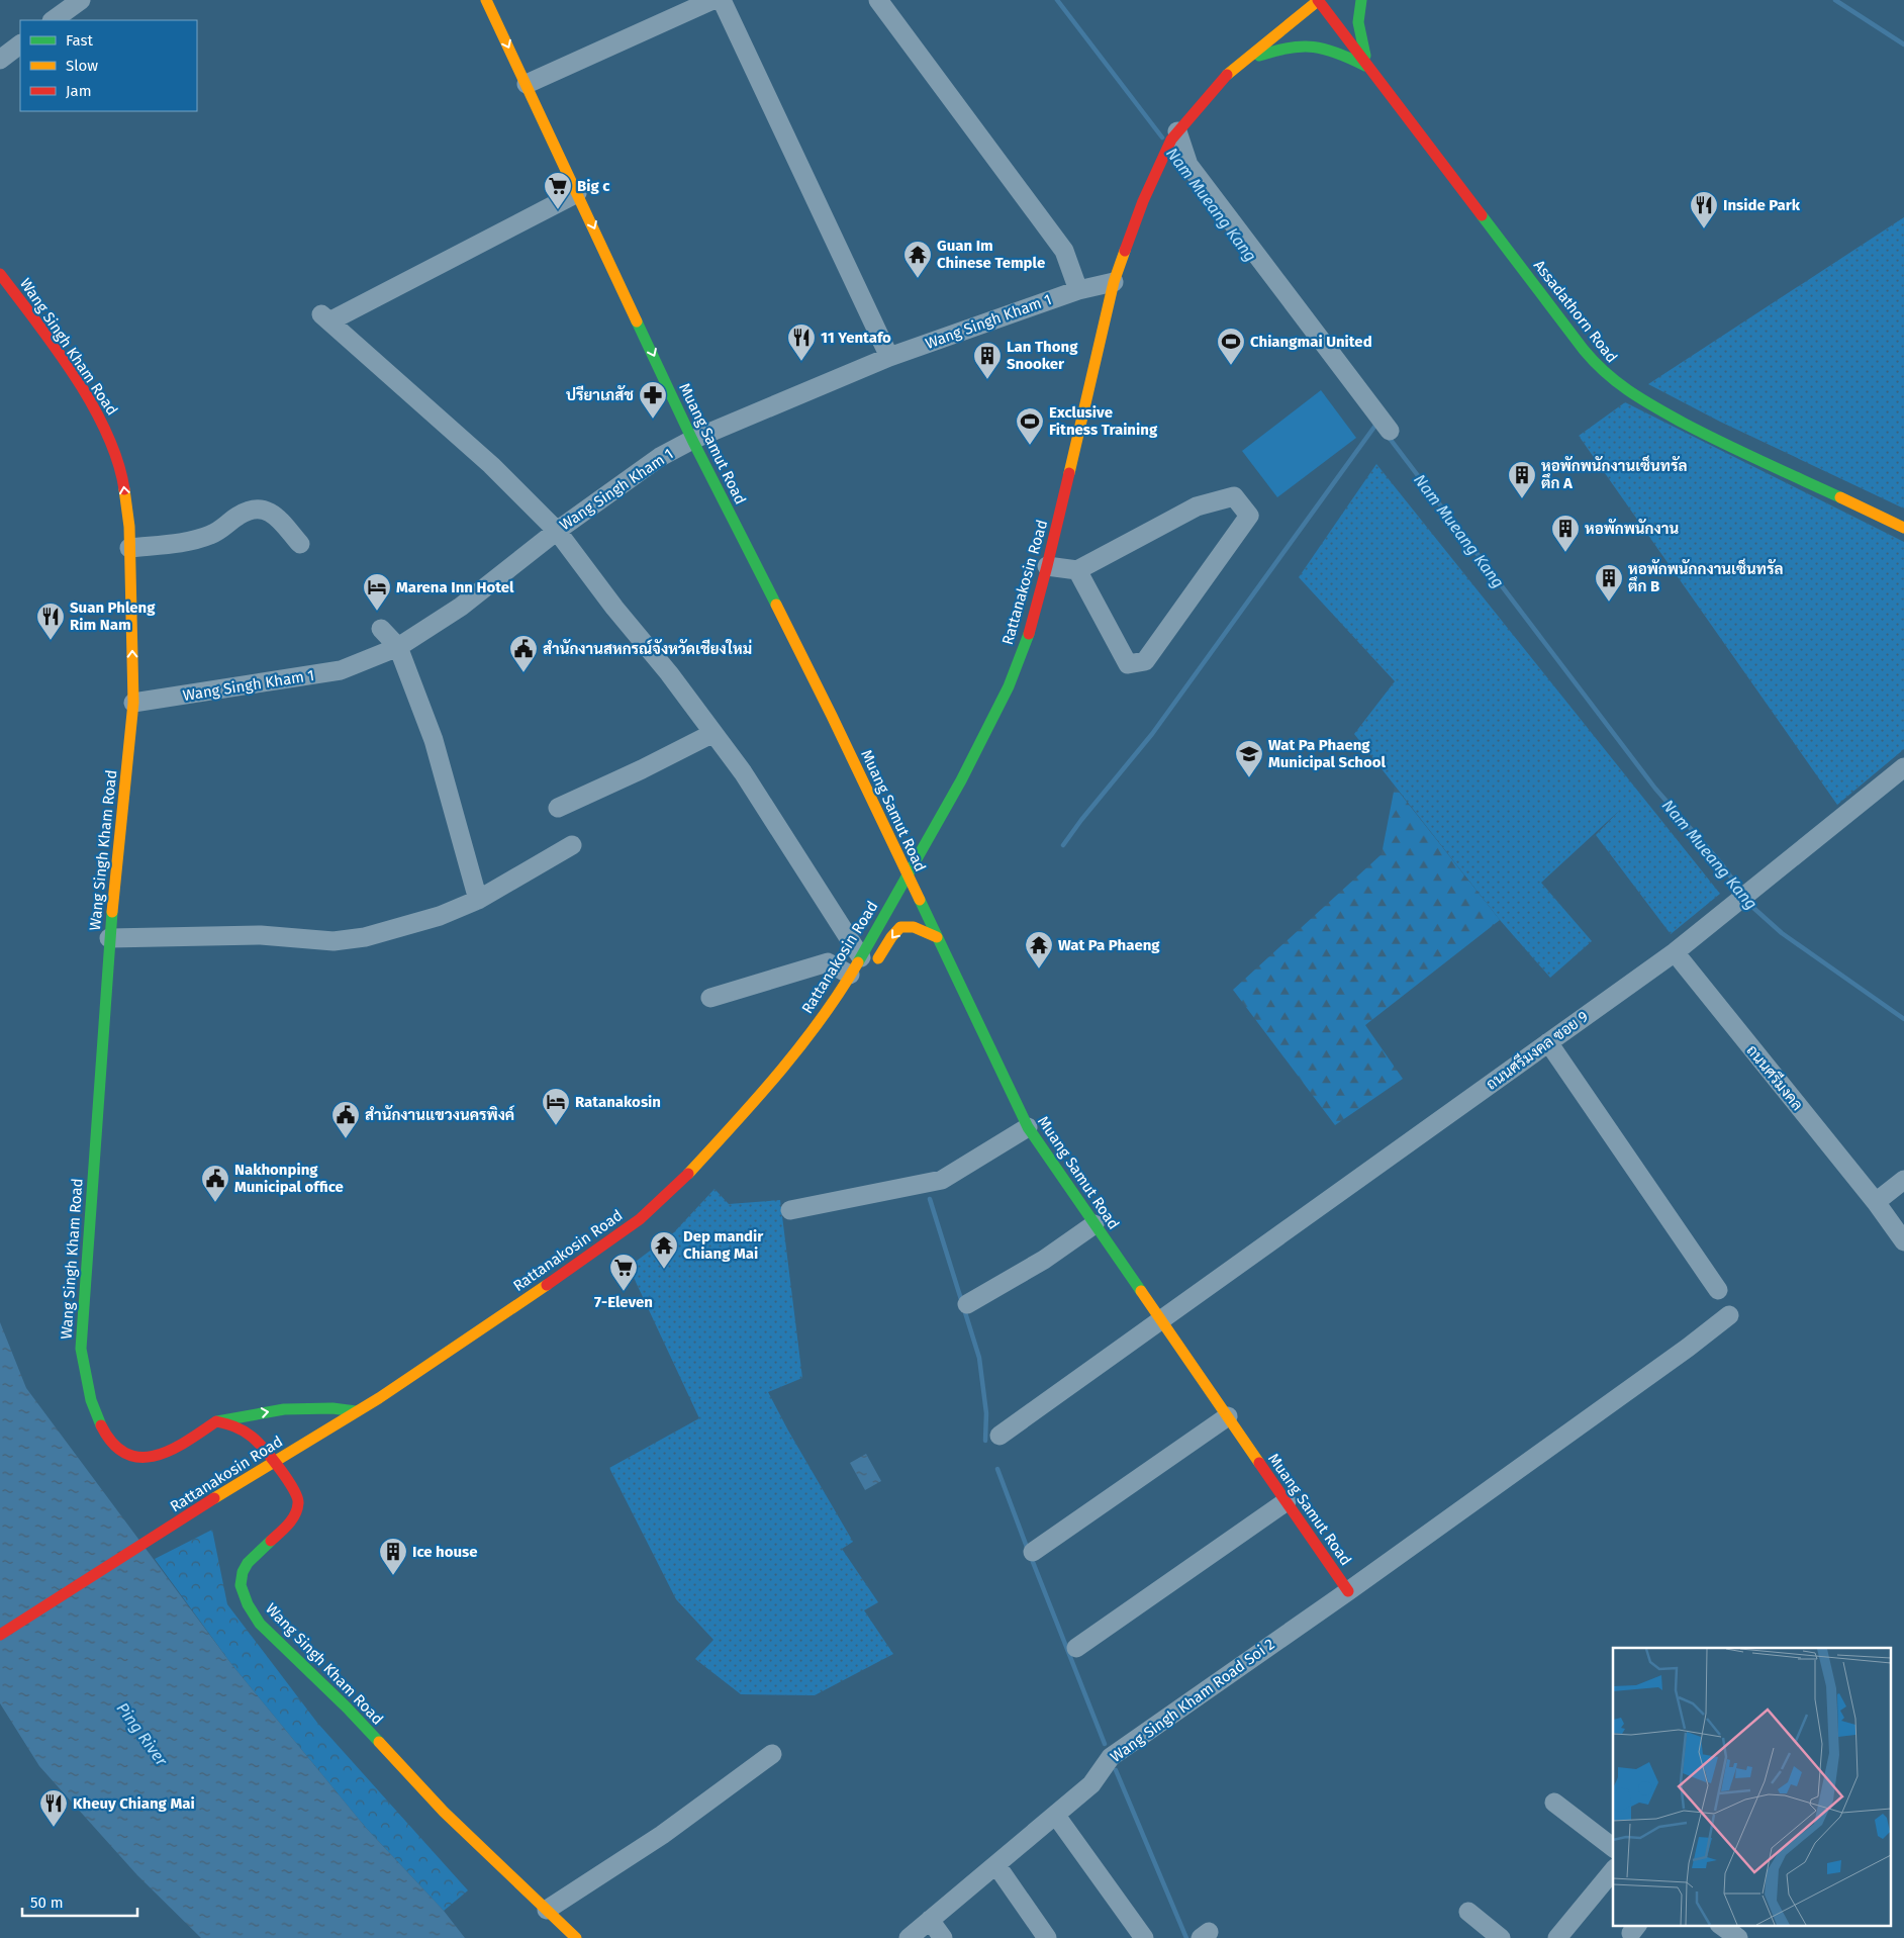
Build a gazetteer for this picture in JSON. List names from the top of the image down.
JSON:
{
  "streets": {
    "street": [
      "Assadathorn Road",
      "Wang Singh Kham 1",
      "Wang Singh Kham Road",
      "Muang Samut Road",
      "Rattanakosin Road",
      "ถนนศรีมงคล ซอย 9",
      "ถนนศรีมงคล",
      "Wang Singh Kham Road Soi 2"
    ]
  },
  "crossings": [
    ["Assadathorn Road", "Rattanakosin Road"],
    ["Wang Singh Kham 1", "Wang Singh Kham Road"],
    ["Wang Singh Kham 1", "Muang Samut Road"],
    ["Wang Singh Kham 1", "Rattanakosin Road"],
    ["Wang Singh Kham Road", "Rattanakosin Road"],
    ["Muang Samut Road", "Rattanakosin Road"],
    ["Muang Samut Road", "ถนนศรีมงคล ซอย 9"],
    ["Muang Samut Road", "Wang Singh Kham Road Soi 2"],
    ["ถนนศรีมงคล ซอย 9", "ถนนศรีมงคล"]
  ],
  "water": ["Nam Mueang Kang", "Ping River"],
  "places": {
    "supermarket": ["Big c", "7-Eleven"],
    "restaurant": [
      "Inside Park",
      "11 Yentafo",
      "Suan Phleng Rim Nam",
      "Kheuy Chiang Mai"
    ],
    "temple": ["Guan Im Chinese Temple", "Wat Pa Phaeng", "Dep mandir Chiang Mai"],
    "sports": ["Chiangmai United", "Exclusive Fitness Training"],
    "building": [
      "Lan Thong Snooker",
      "หอพักพนักงานเซ็นทรัล ตึก A",
      "หอพักพนักงาน",
      "หอพักพนักกงานเซ็นทรัล ตึก B",
      "Ice house"
    ],
    "pharmacy": ["ปรียาเภสัช"],
    "hotel": ["Marena Inn Hotel", "Ratanakosin"],
    "public building": ["สำนักงานสหกรณ์จังหวัดเชียงใหม่", "สำนักงานแขวงนครพิงค์", "Nakhonping Municipal office"],
    "school or university": ["Wat Pa Phaeng Municipal School"]
  },
  "legend": ["Fast", "Slow", "Jam"],
  "scale_bar": "50 m"
}
